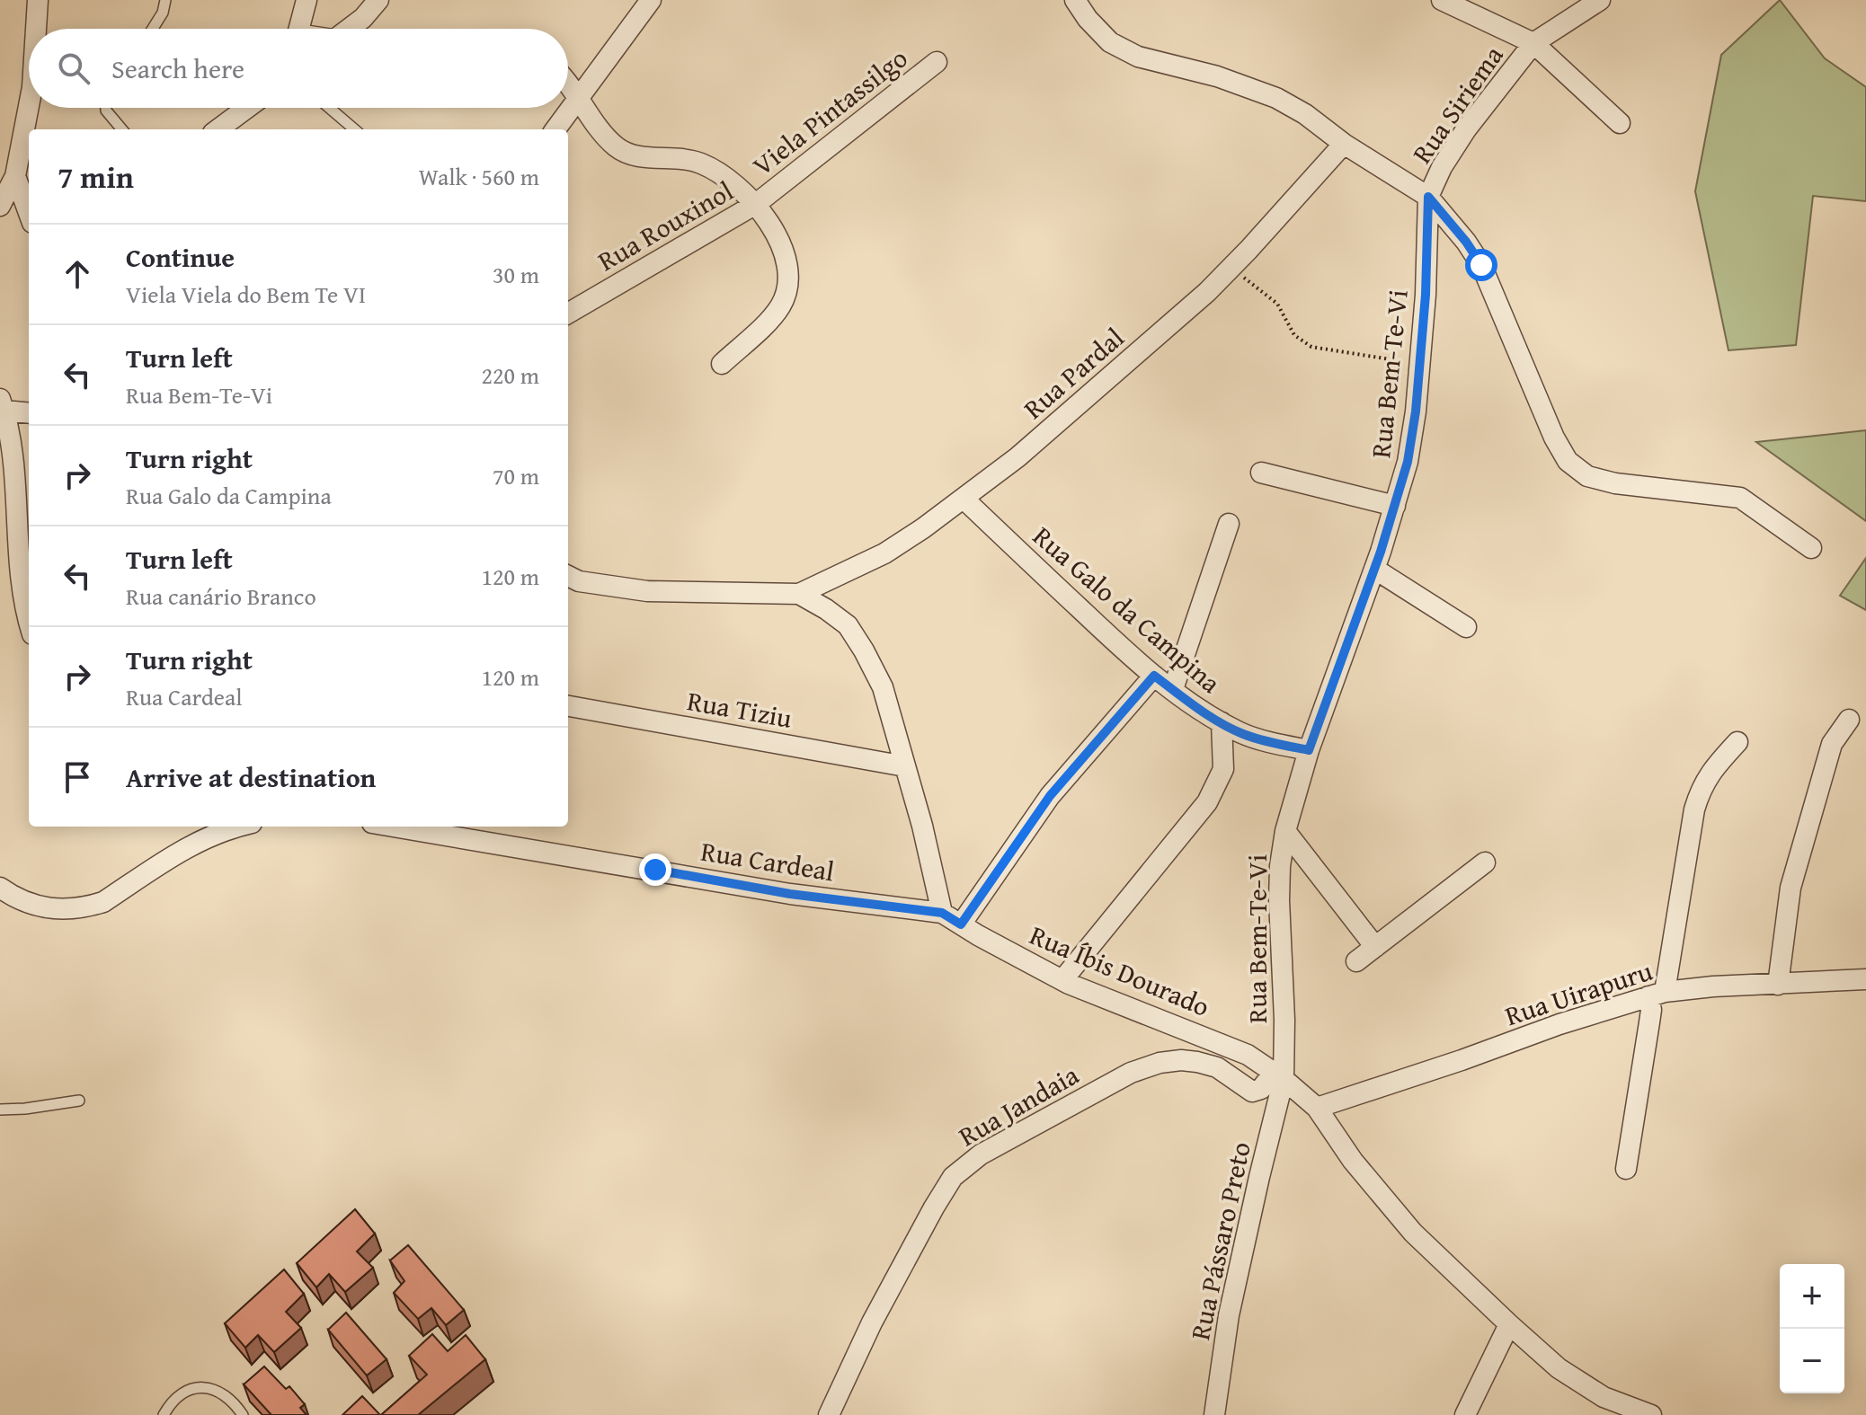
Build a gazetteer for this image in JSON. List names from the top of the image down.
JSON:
{
  "streets": {
    "street": [
      "Rua Siriema",
      "Viela Pintassilgo",
      "Rua Rouxinol",
      "Rua Pardal",
      "Rua Bem-Te-Vi",
      "Rua Galo da Campina",
      "Rua Tiziu",
      "Rua Cardeal",
      "Rua Íbis Dourado",
      "Rua Uirapuru",
      "Rua Jandaia",
      "Rua Pássaro Preto"
    ]
  },
  "crossings": [
    ["Rua Siriema", "Rua Bem-Te-Vi"],
    ["Viela Pintassilgo", "Rua Rouxinol"],
    ["Rua Pardal", "Rua Galo da Campina"],
    ["Rua Bem-Te-Vi", "Rua Galo da Campina"],
    ["Rua Bem-Te-Vi", "Rua Íbis Dourado"],
    ["Rua Bem-Te-Vi", "Rua Jandaia"],
    ["Rua Bem-Te-Vi", "Rua Pássaro Preto"],
    ["Rua Cardeal", "Rua Íbis Dourado"],
    ["Rua Íbis Dourado", "Rua Uirapuru"],
    ["Rua Íbis Dourado", "Rua Jandaia"],
    ["Rua Íbis Dourado", "Rua Pássaro Preto"],
    ["Rua Jandaia", "Rua Pássaro Preto"]
  ],
  "page": {
    "search": "Search here",
    "heading": ["7 min", "Walk · 560 m"],
    "list": [
      ["Continue", "Viela Viela do Bem Te VI", "30 m"],
      ["Turn left", "Rua Bem-Te-Vi", "220 m"],
      ["Turn right", "Rua Galo da Campina", "70 m"],
      ["Turn left", "Rua canário Branco", "120 m"],
      ["Turn right", "Rua Cardeal", "120 m"],
      "Arrive at destination"
    ],
    "map_buttons": ["+", "−"]
  }
}
